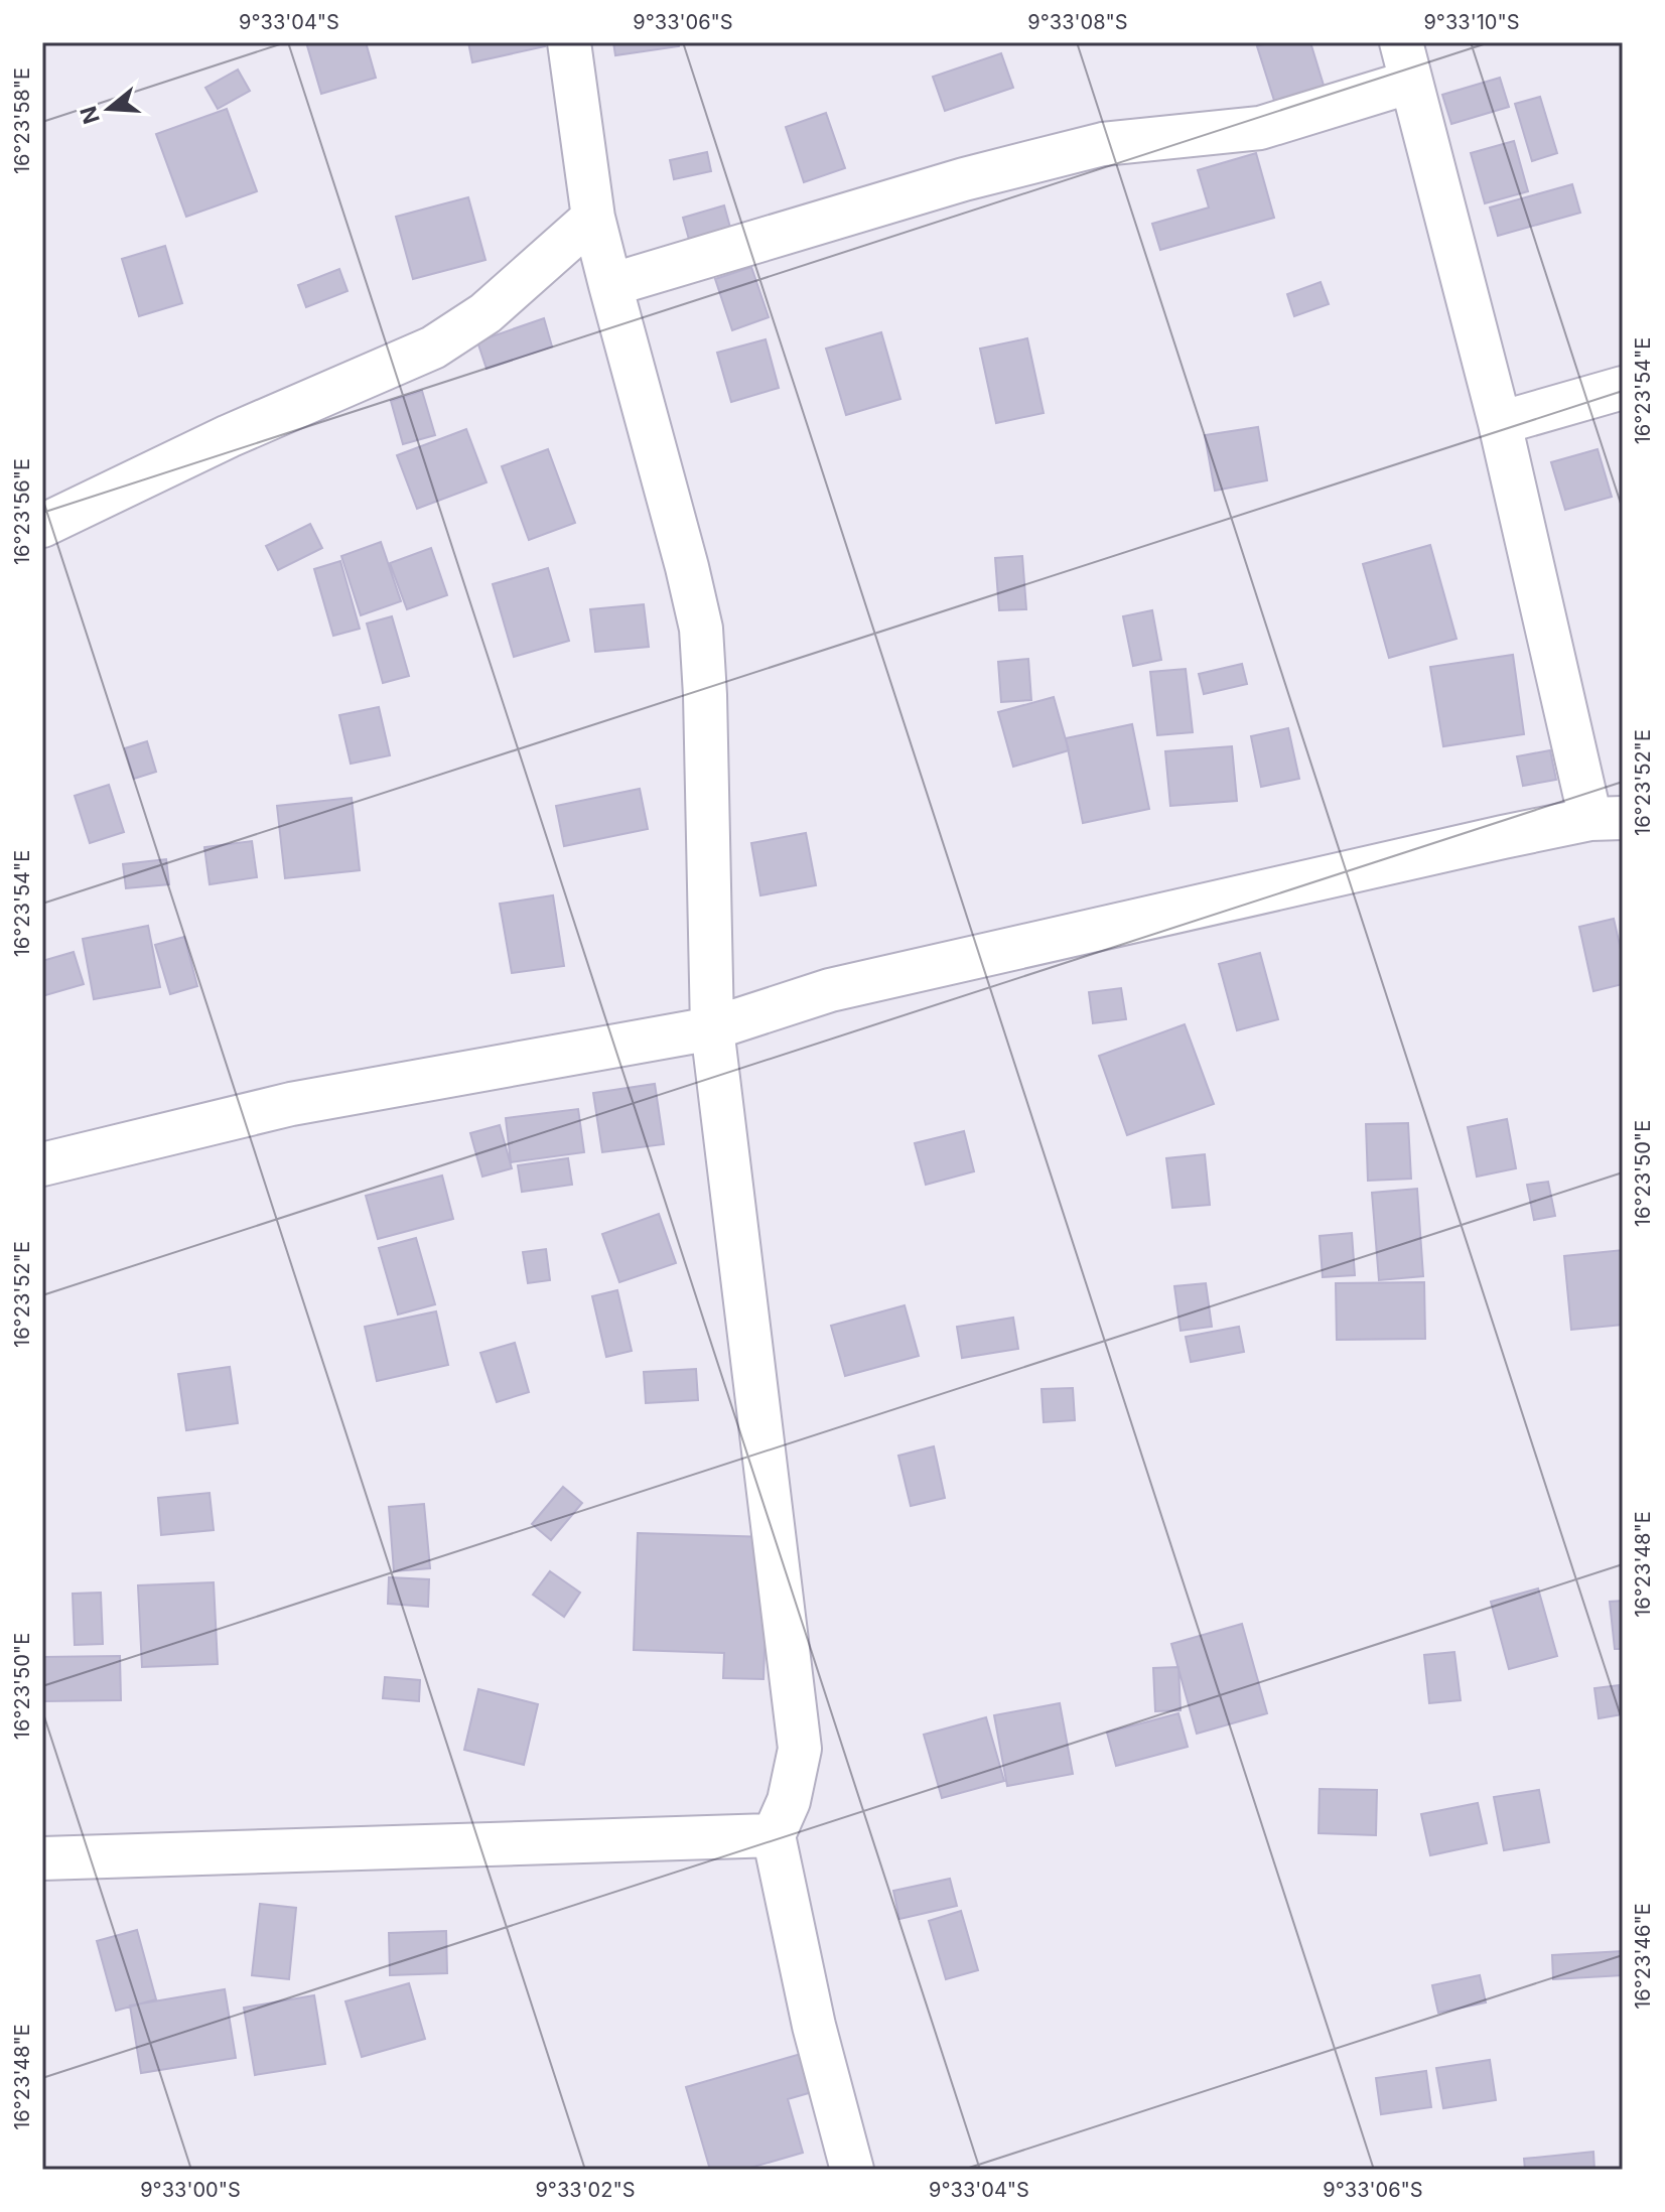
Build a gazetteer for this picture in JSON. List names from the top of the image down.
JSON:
{
  "north": "left",
  "coordinates": [
    "9°33'04\"S",
    "9°33'06\"S",
    "9°33'08\"S",
    "9°33'10\"S",
    "16°23'58\"E",
    "16°23'54\"E",
    "16°23'56\"E",
    "16°23'52\"E",
    "16°23'50\"E",
    "16°23'48\"E",
    "16°23'46\"E",
    "9°33'00\"S",
    "9°33'02\"S"
  ]
}
